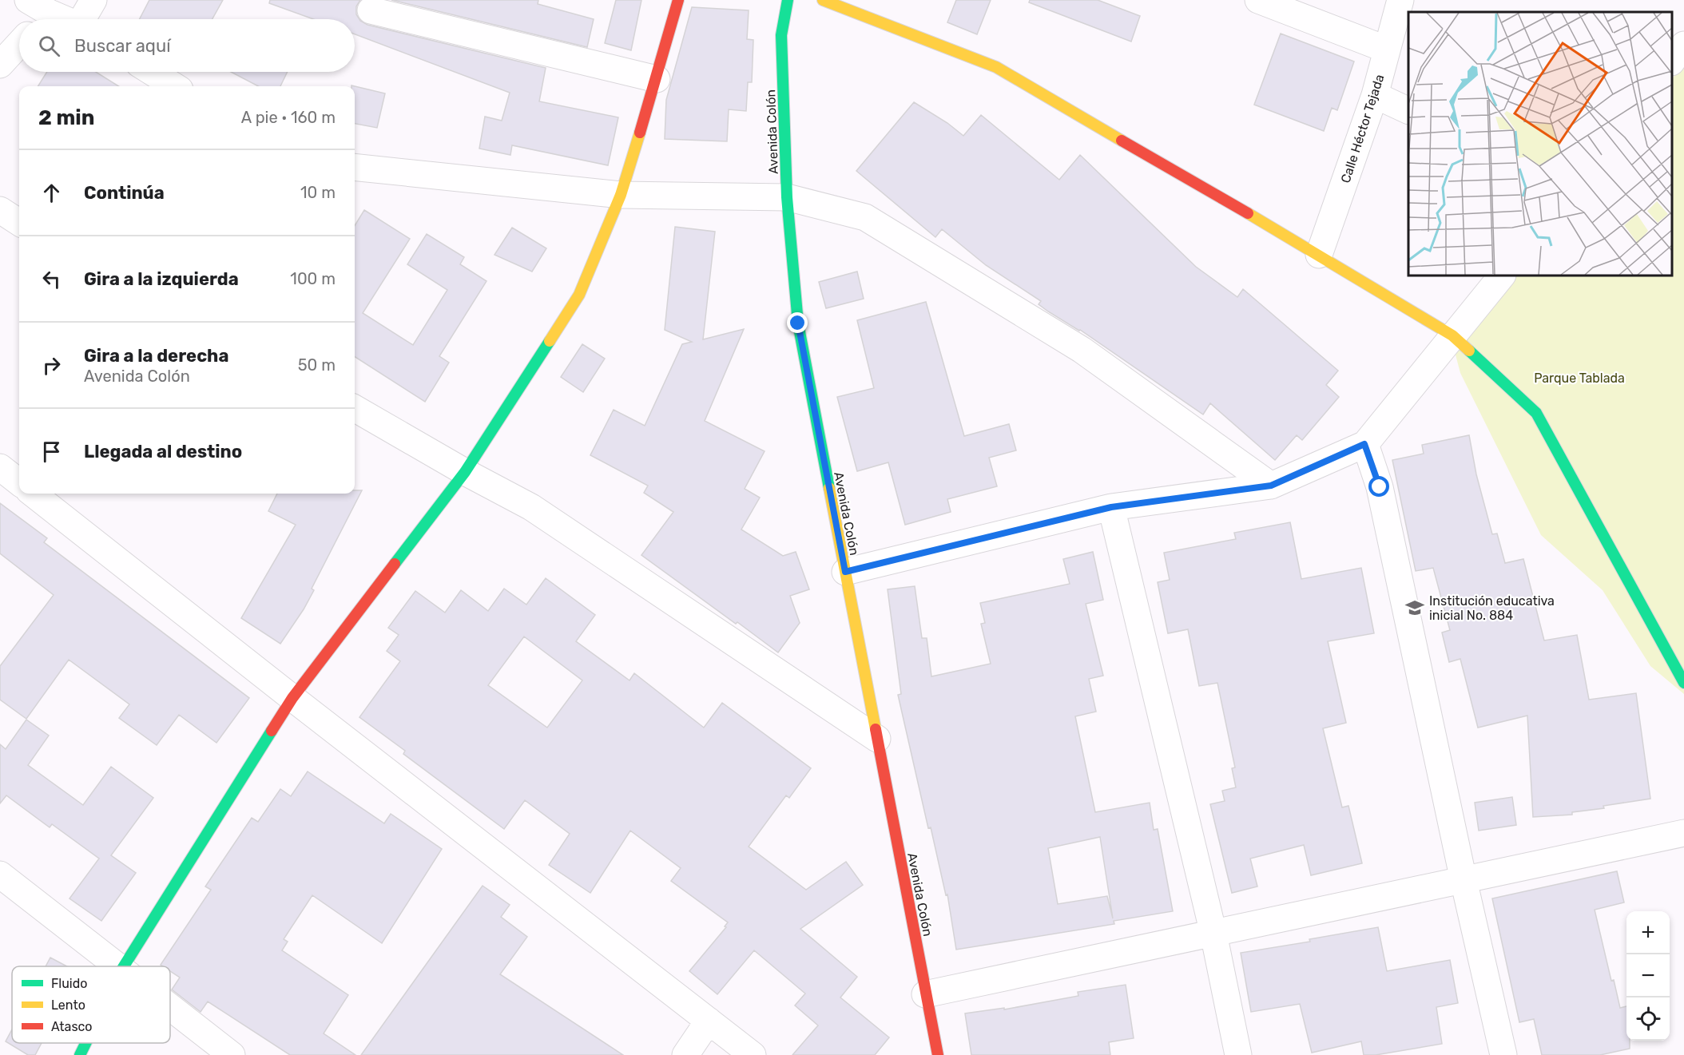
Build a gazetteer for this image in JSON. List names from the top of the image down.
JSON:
{
  "streets": {
    "street": ["Calle Héctor Tejada", "Avenida Colón"]
  },
  "parks": ["Parque Tablada"],
  "places": {
    "school or university": ["Institución educativa inicial No. 884"]
  },
  "legend": ["Fluido", "Lento", "Atasco"],
  "page": {
    "search": "Buscar aquí",
    "heading": ["2 min", "A pie · 160 m"],
    "list": [
      ["Continúa", "10 m"],
      ["Gira a la izquierda", "100 m"],
      ["Gira a la derecha", "Avenida Colón", "50 m"],
      "Llegada al destino"
    ],
    "map_buttons": ["+", "−"]
  }
}
